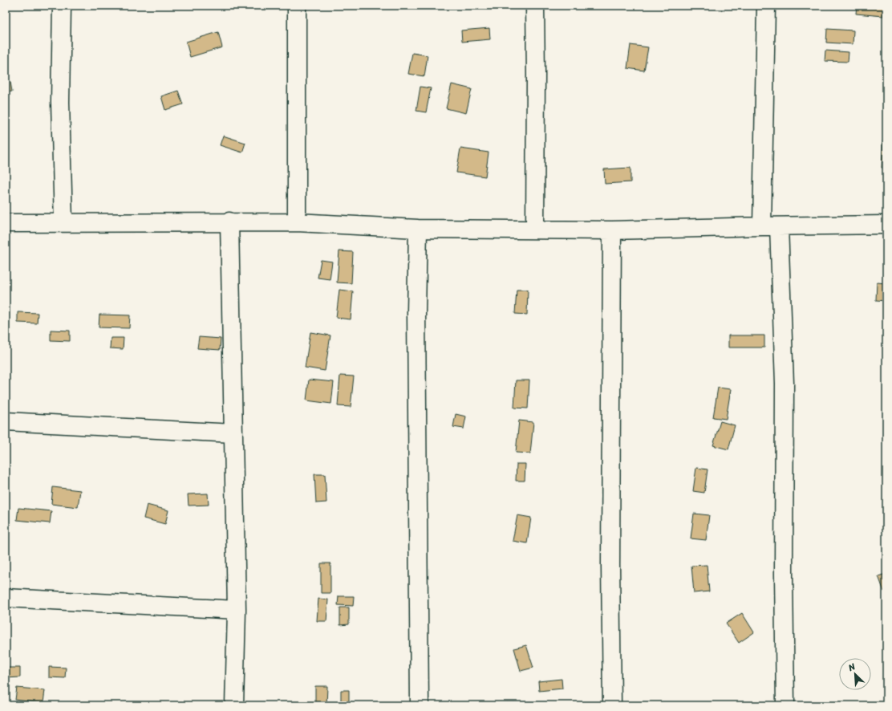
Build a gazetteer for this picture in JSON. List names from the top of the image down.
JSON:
{
  "north": "top left"
}
